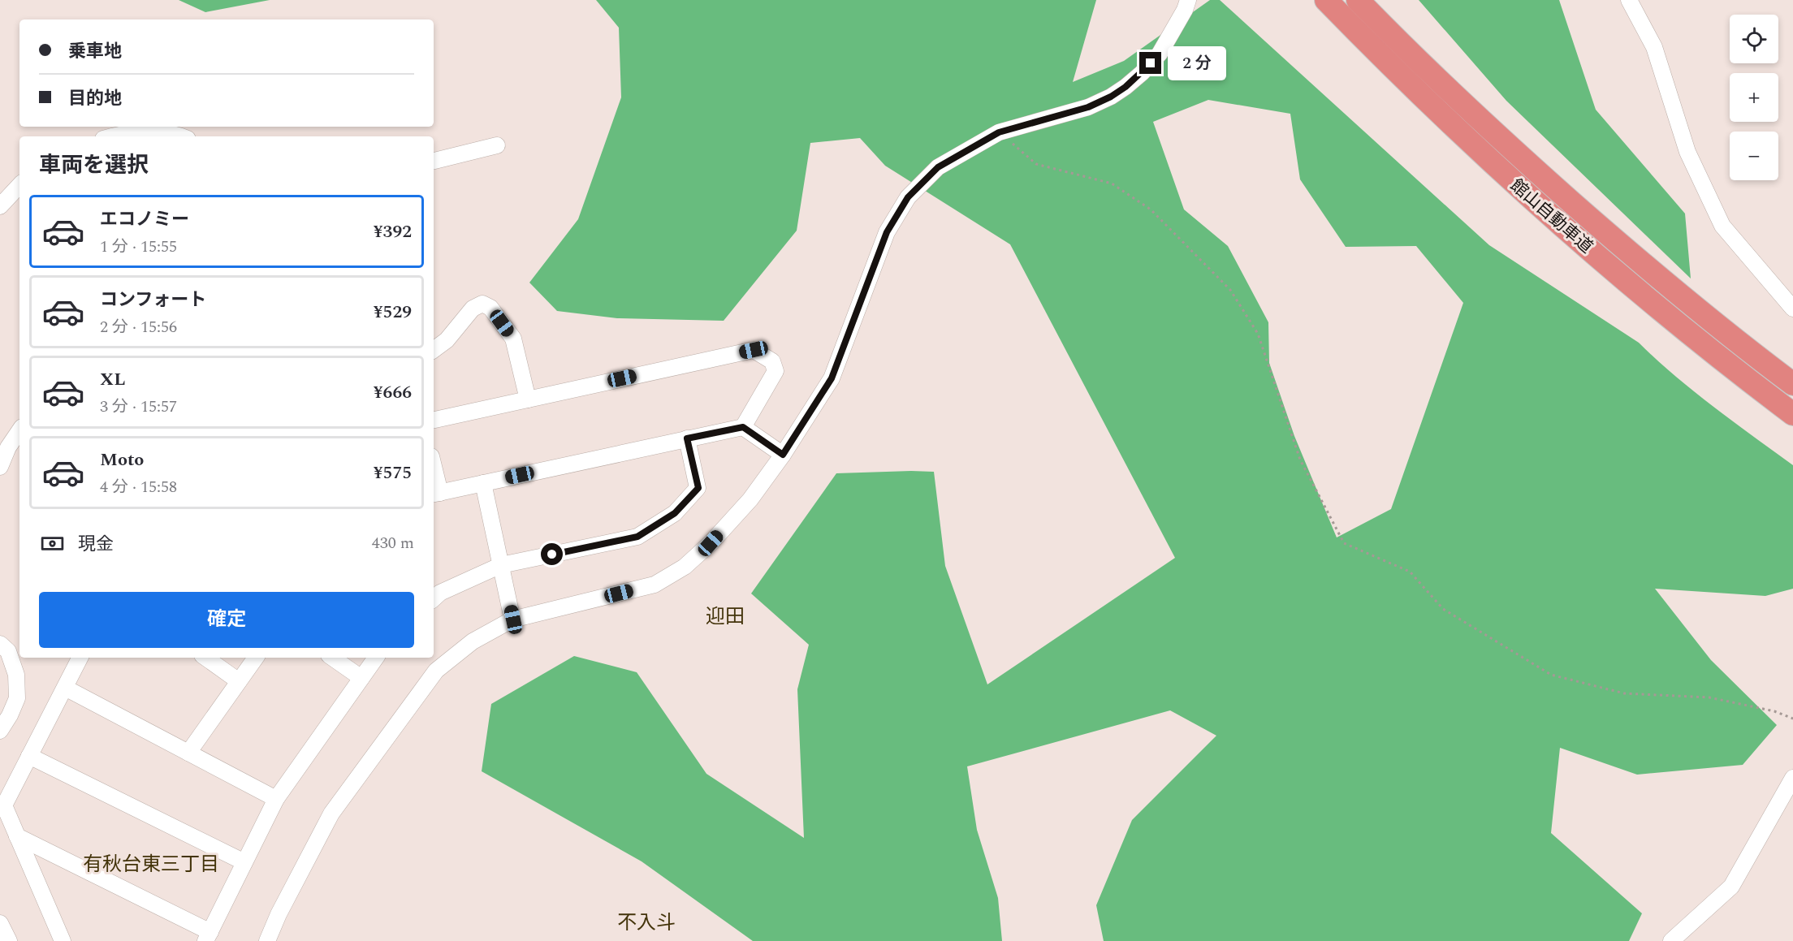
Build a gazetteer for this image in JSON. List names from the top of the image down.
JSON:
{
  "streets": {
    "highway": ["館山自動車道"]
  },
  "districts": ["迎田", "有秋台東三丁目", "不入斗"],
  "page": {
    "map_buttons": ["+", "−"],
    "banner": ["乗車地", "目的地"],
    "bubble": "2 分",
    "heading": "車両を選択",
    "list": [
      {
        "name": "エコノミー",
        "note": "1 分 · 15:55",
        "value": "¥392"
      },
      {
        "name": "コンフォート",
        "note": "2 分 · 15:56",
        "value": "¥529"
      },
      {
        "name": "XL",
        "note": "3 分 · 15:57",
        "value": "¥666"
      },
      {
        "name": "Moto",
        "note": "4 分 · 15:58",
        "value": "¥575"
      }
    ],
    "pay": ["現金", "430 m"],
    "buttons": "確定"
  }
}
